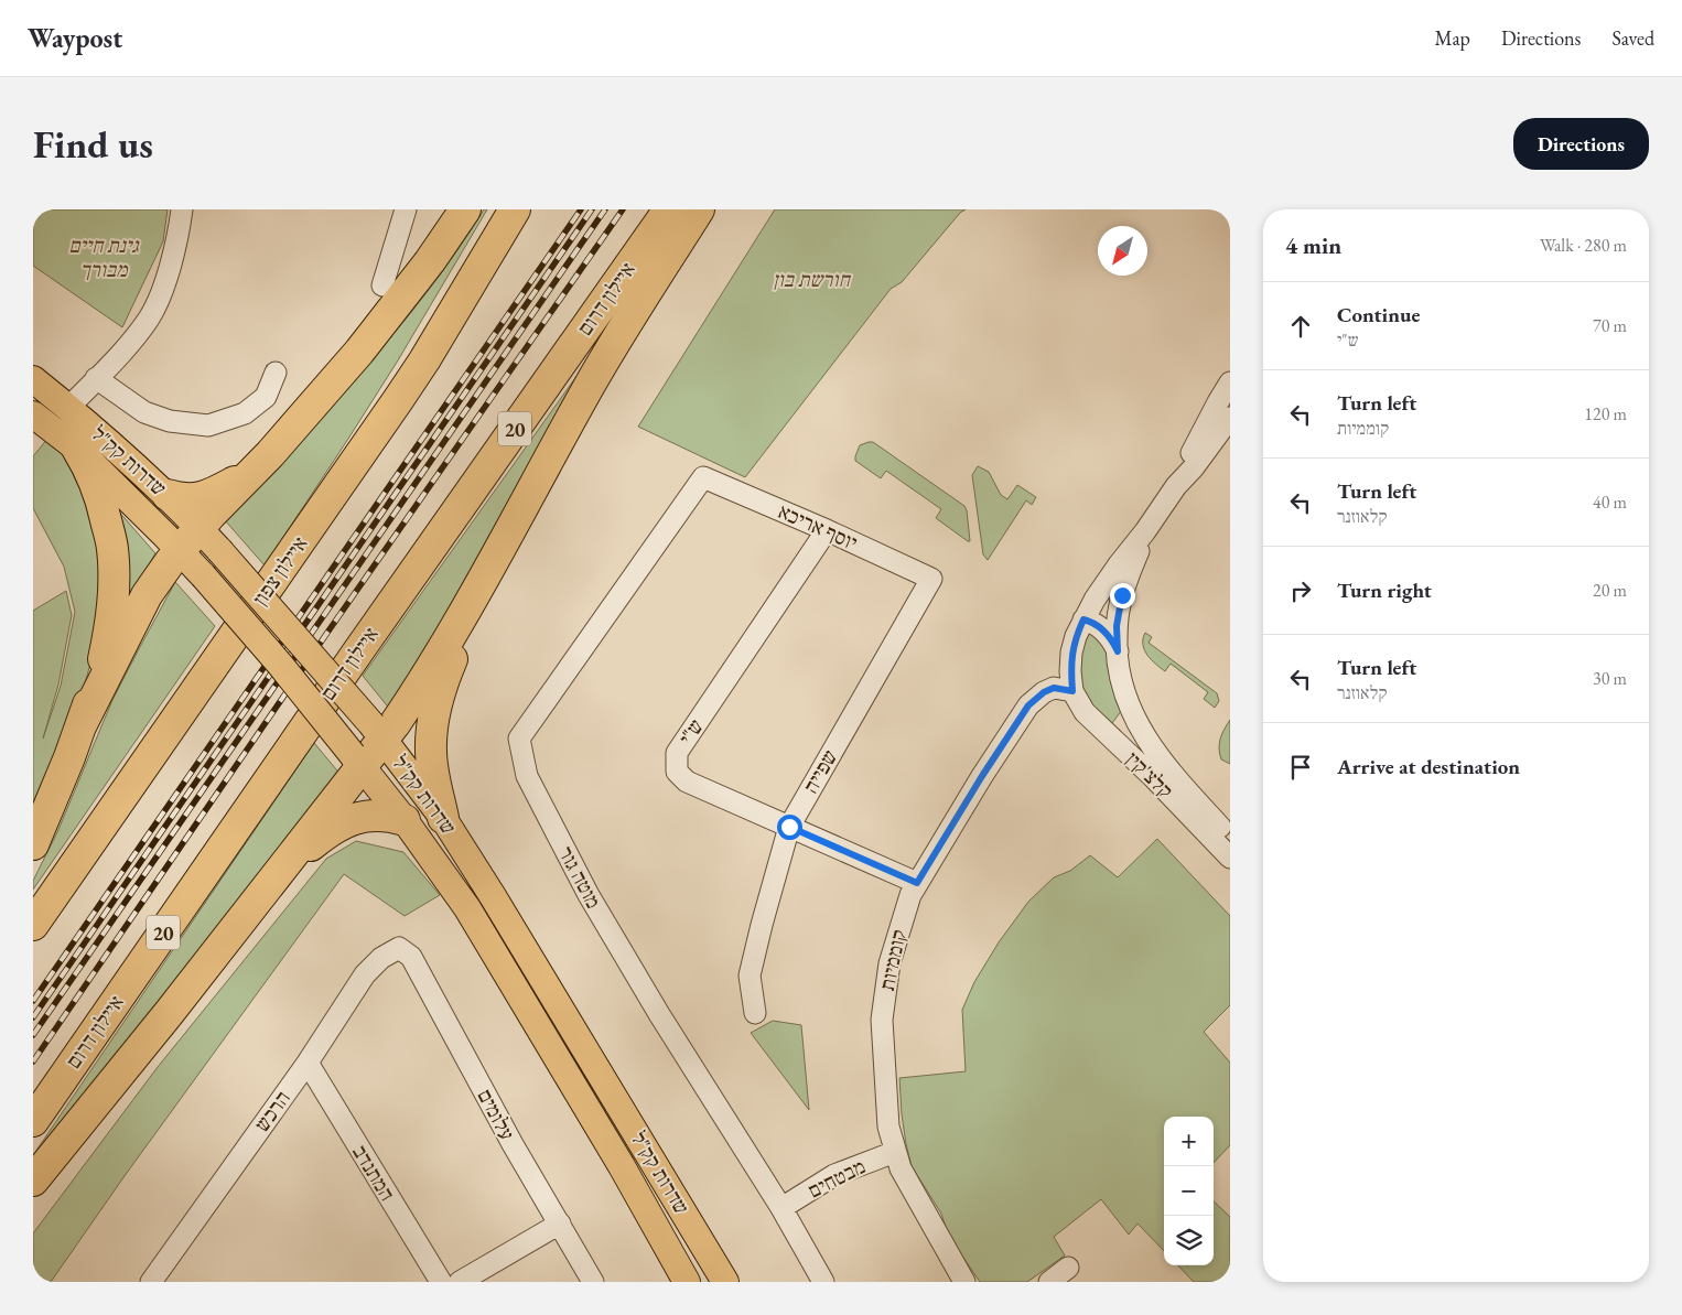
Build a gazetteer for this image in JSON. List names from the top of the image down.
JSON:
{
  "streets": {
    "highway": ["איילון דרום", "20", "איילון צפון"],
    "main road": ["שדרות קק\"ל"],
    "street": [
      "יוסף אריכא",
      "ש\"י",
      "שפייה",
      "קלצ'קין",
      "מוטה גור",
      "קוממיות",
      "הרכש",
      "עלומים",
      "המתנדב",
      "מבטחים"
    ]
  },
  "crossings": [
    ["יוסף אריכא", "ש\"י"],
    ["יוסף אריכא", "שפייה"],
    ["יוסף אריכא", "מוטה גור"],
    ["ש\"י", "שפייה"],
    ["ש\"י", "קוממיות"],
    ["קלצ'קין", "קוממיות"],
    ["מוטה גור", "מבטחים"],
    ["קוממיות", "מבטחים"],
    ["הרכש", "עלומים"],
    ["הרכש", "המתנדב"]
  ],
  "parks": ["גינת חיים מבורך", "חורשת בון"],
  "north": "bottom left",
  "page": {
    "header": "Waypost",
    "nav": ["Map", "Directions", "Saved"],
    "buttons": "Directions",
    "title": "Find us",
    "heading": ["4 min", "Walk · 280 m"],
    "list": [
      ["Continue", "ש\"י", "70 m"],
      ["Turn left", "קוממיות", "120 m"],
      ["Turn left", "קלאוזנר", "40 m"],
      ["Turn right", "20 m"],
      ["Turn left", "קלאוזנר", "30 m"],
      "Arrive at destination"
    ],
    "map_buttons": ["+", "−"]
  }
}
